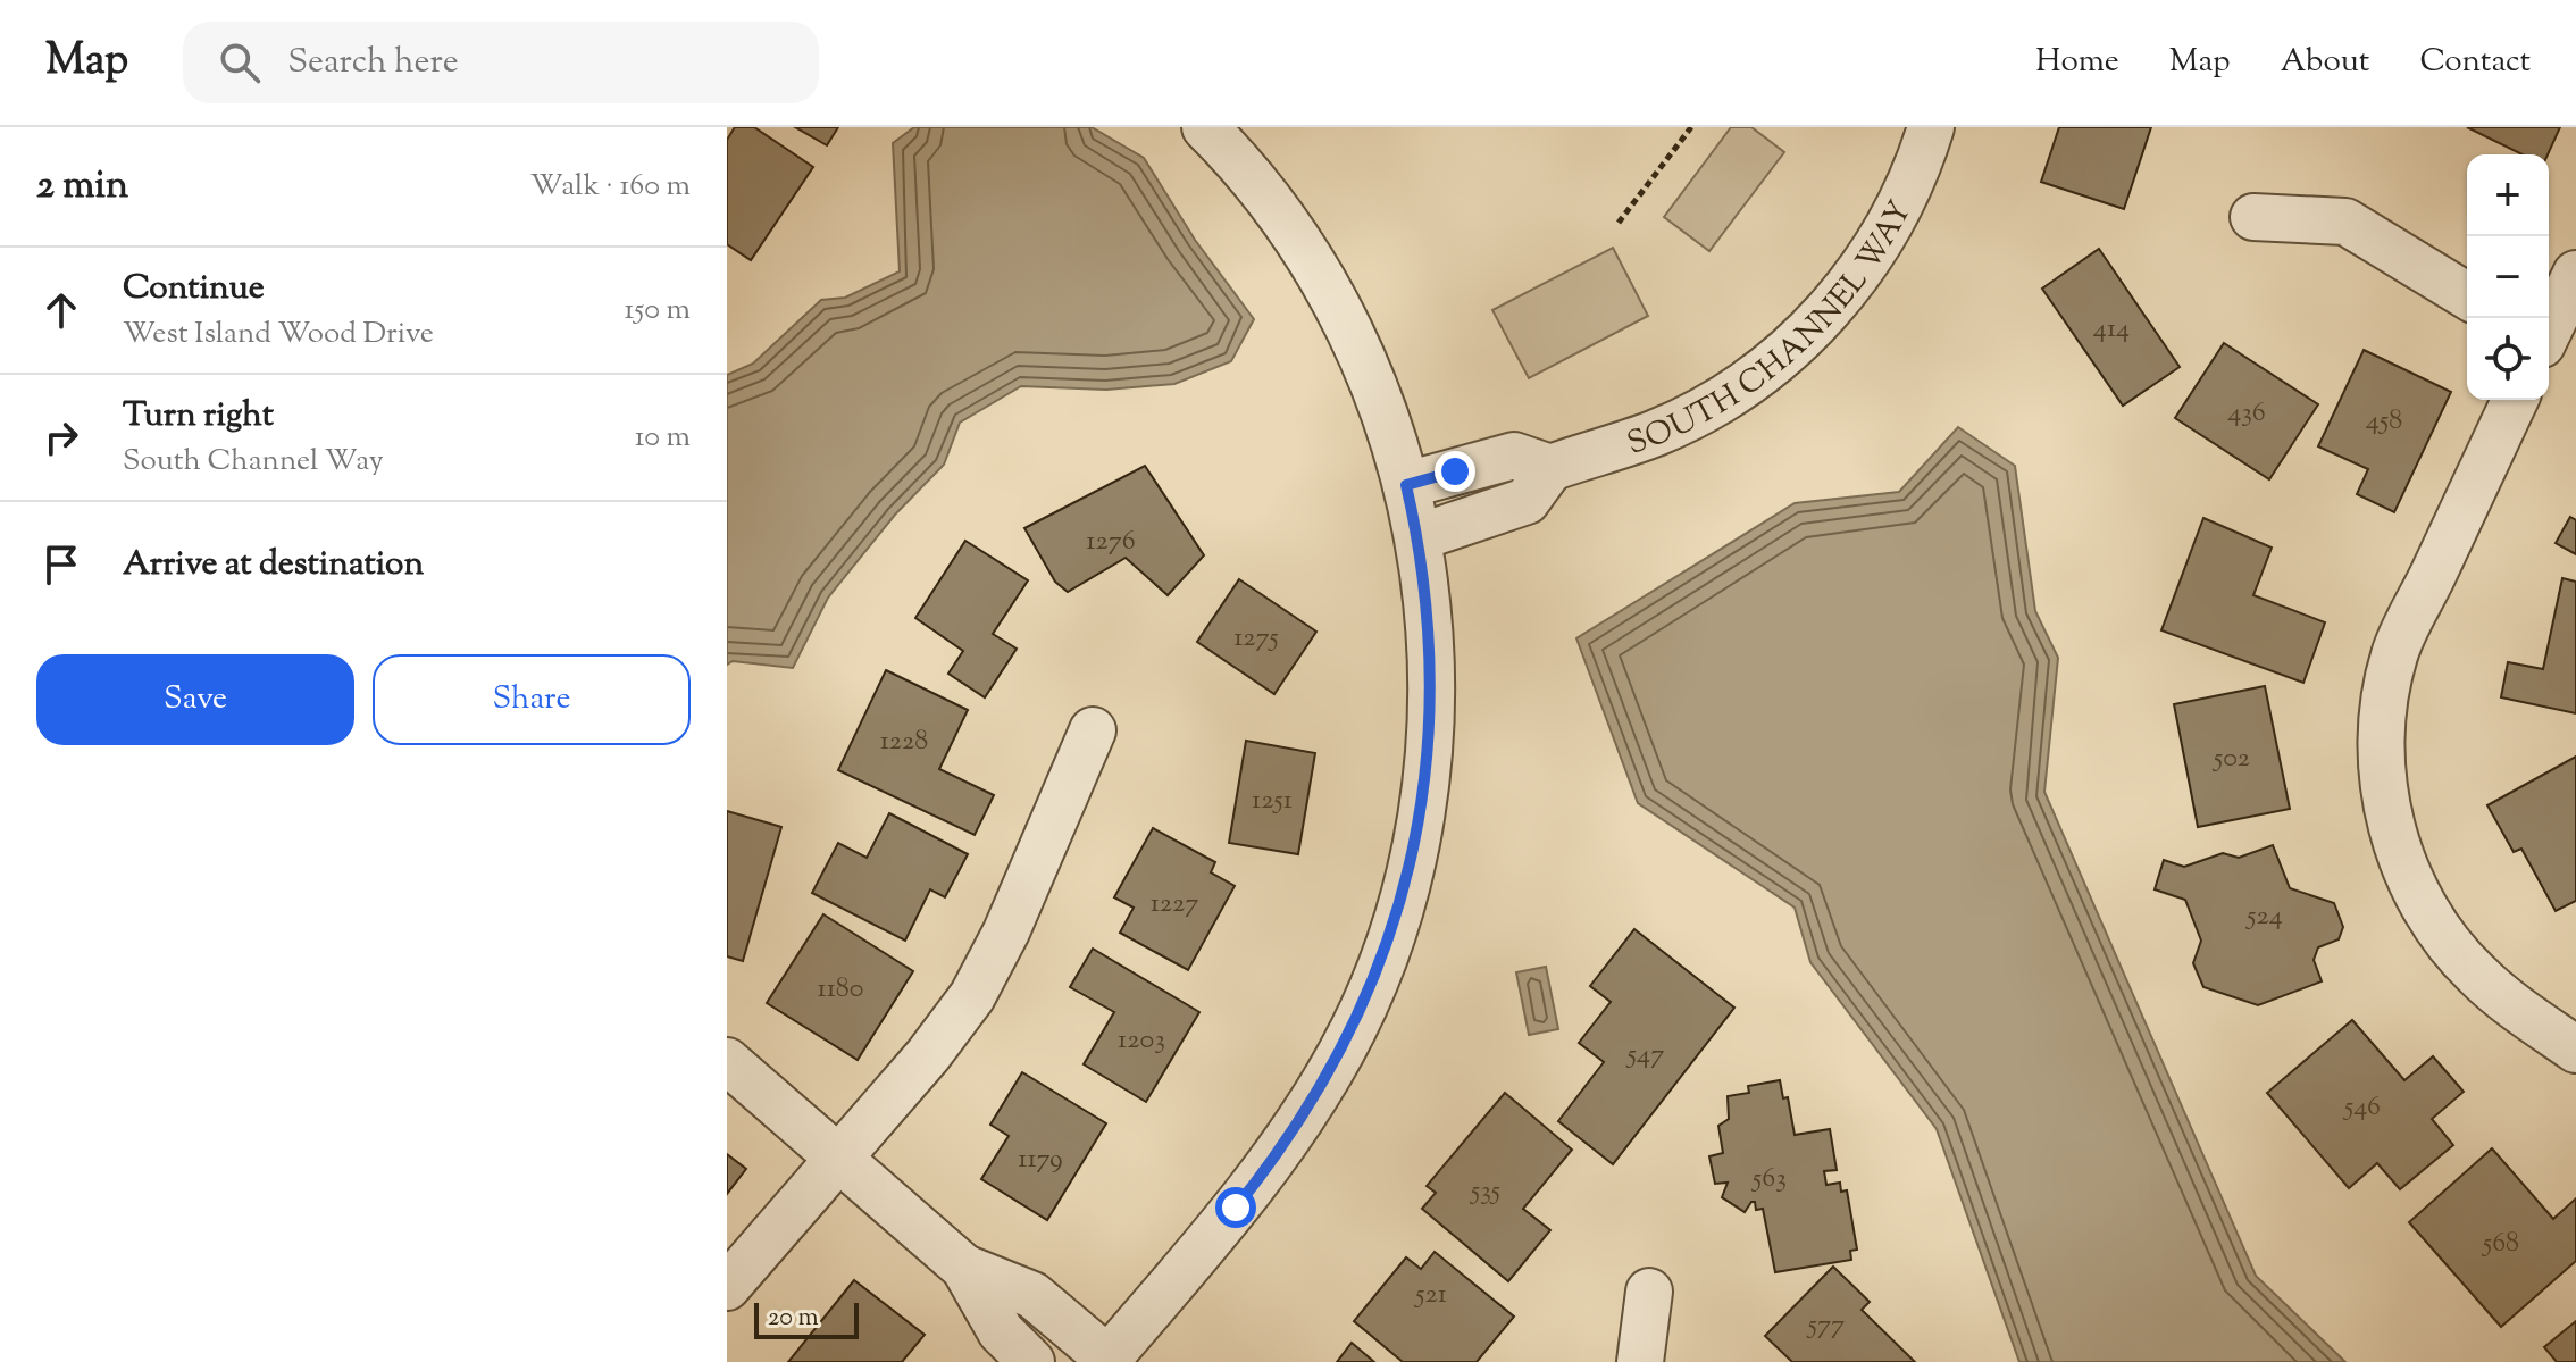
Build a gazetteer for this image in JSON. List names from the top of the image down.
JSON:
{
  "streets": {
    "street": ["SOUTH CHANNEL WAY"]
  },
  "house_numbers": [
    "414",
    "436",
    "458",
    "1276",
    "1275",
    "1228",
    "502",
    "1251",
    "1227",
    "524",
    "1180",
    "1203",
    "547",
    "546",
    "1179",
    "563",
    "535",
    "568",
    "521",
    "577"
  ],
  "scale_bar": "20 m",
  "page": {
    "header": "Map",
    "search": "Search here",
    "nav": [
      "Home",
      "Map",
      "About",
      "Contact"
    ],
    "heading": ["2 min", "Walk · 160 m"],
    "map_buttons": ["+", "−"],
    "list": [
      ["Continue", "West Island Wood Drive", "150 m"],
      ["Turn right", "South Channel Way", "10 m"],
      "Arrive at destination"
    ],
    "buttons": ["Save", "Share"],
    "scale": "20 m"
  }
}
